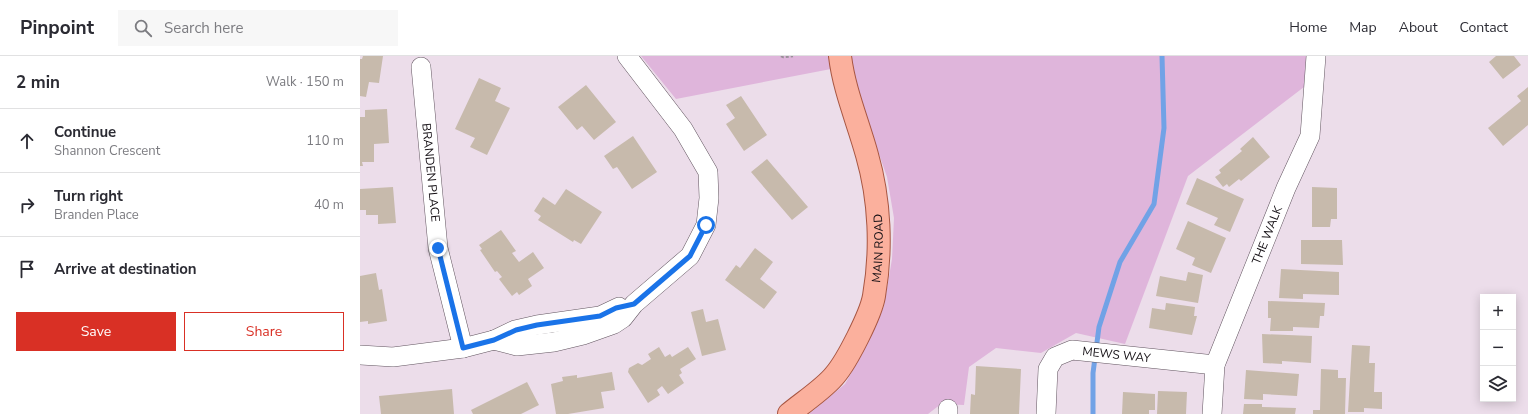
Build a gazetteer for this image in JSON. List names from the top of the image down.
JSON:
{
  "streets": {
    "main road": ["MAIN ROAD"],
    "street": ["BRANDEN PLACE", "THE WALK", "MEWS WAY"]
  },
  "crossings": [
    ["THE WALK", "MEWS WAY"]
  ],
  "page": {
    "header": "Pinpoint",
    "search": "Search here",
    "nav": [
      "Home",
      "Map",
      "About",
      "Contact"
    ],
    "heading": ["2 min", "Walk · 150 m"],
    "list": [
      ["Continue", "Shannon Crescent", "110 m"],
      ["Turn right", "Branden Place", "40 m"],
      "Arrive at destination"
    ],
    "map_buttons": ["+", "−"],
    "buttons": ["Save", "Share"]
  }
}
